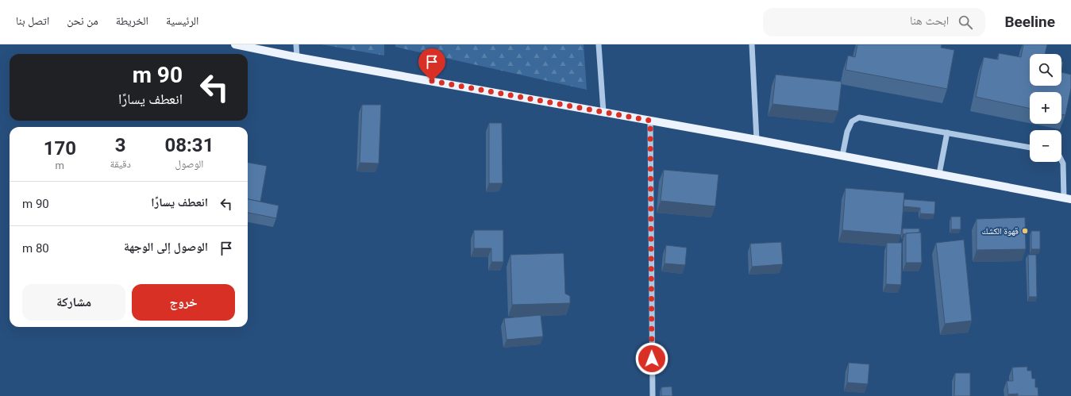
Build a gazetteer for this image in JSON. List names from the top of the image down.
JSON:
{
  "places": ["قهوة الكشك"],
  "page": {
    "header": "Beeline",
    "search": "ابحث هنا",
    "nav": [
      "الرئيسية",
      "الخريطة",
      "من نحن",
      "اتصل بنا"
    ],
    "map_buttons": ["+", "−"],
    "turn": ["90 m", "انعطف يسارًا"],
    "eta": [
      "08:31",
      "الوصول",
      "3",
      "دقيقة",
      "170",
      "m"
    ],
    "list": [
      {
        "name": "انعطف يسارًا",
        "value": "90 m"
      },
      {
        "name": "الوصول إلى الوجهة",
        "value": "80 m"
      }
    ],
    "buttons": ["خروج", "مشاركة"]
  }
}
